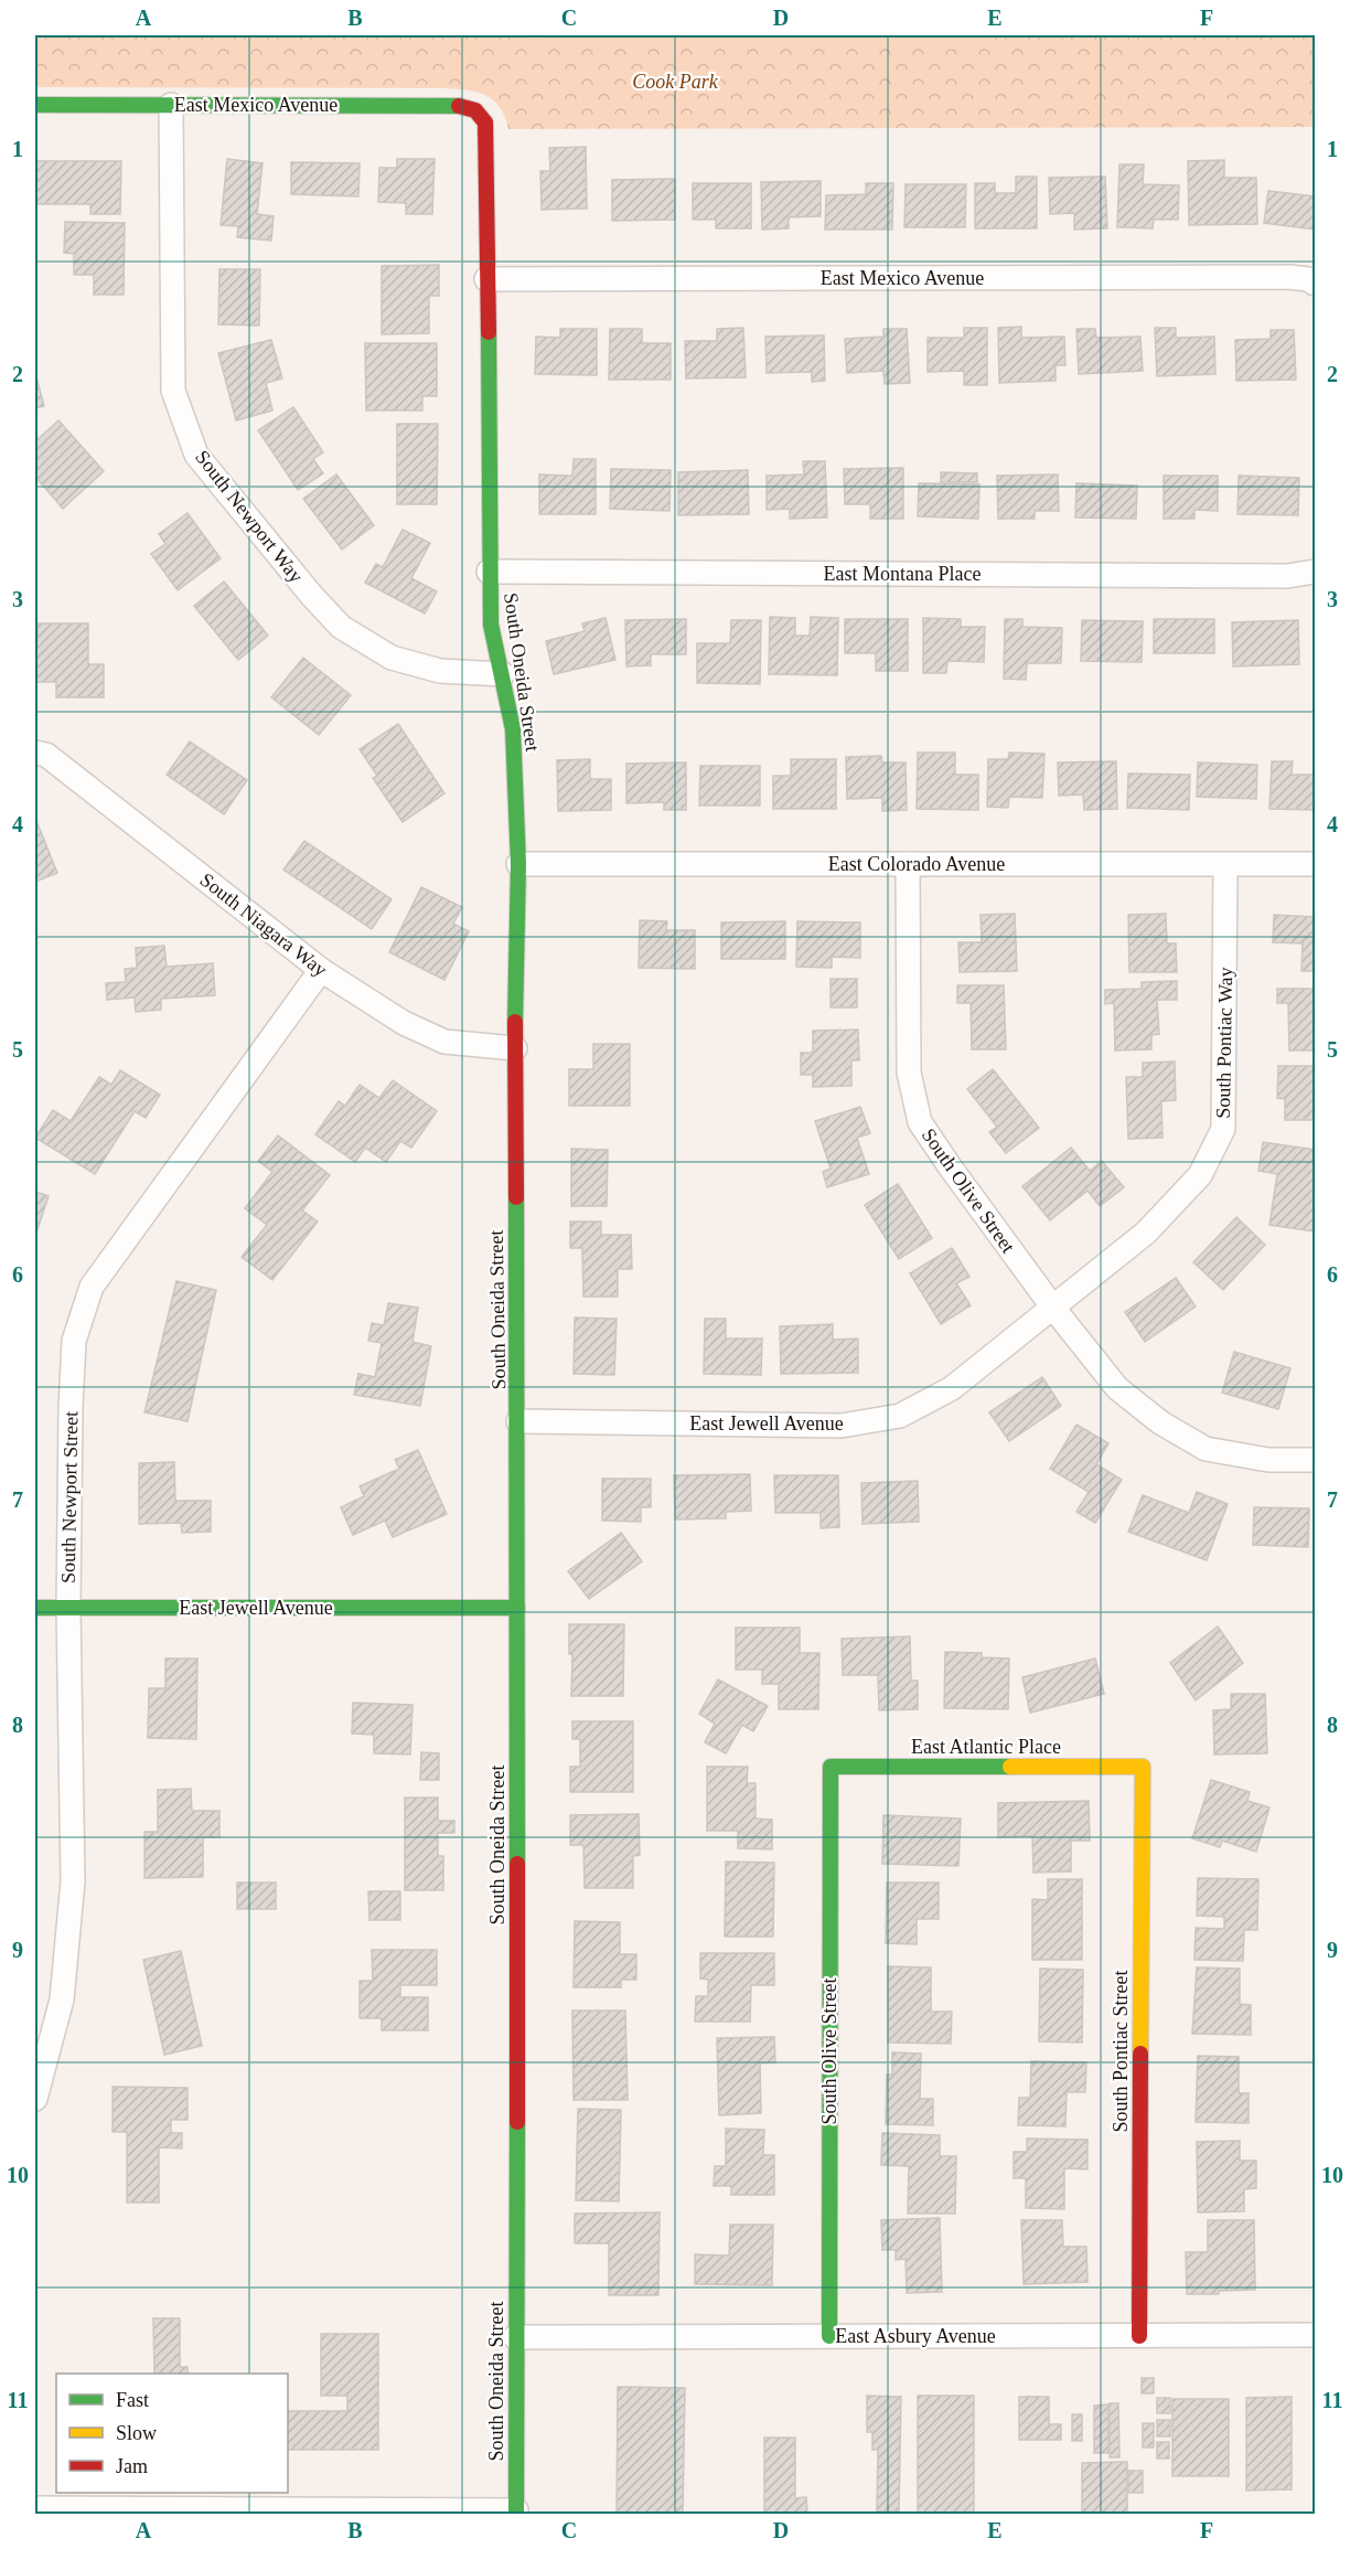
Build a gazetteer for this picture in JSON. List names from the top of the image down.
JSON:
{
  "streets": {
    "street": [
      "East Mexico Avenue",
      "South Newport Way",
      "East Montana Place",
      "South Oneida Street",
      "East Colorado Avenue",
      "South Niagara Way",
      "South Pontiac Way",
      "South Olive Street",
      "East Jewell Avenue",
      "South Newport Street",
      "East Atlantic Place",
      "South Pontiac Street",
      "East Asbury Avenue"
    ]
  },
  "crossings": [
    ["East Mexico Avenue", "South Newport Way"],
    ["East Mexico Avenue", "South Oneida Street"],
    ["South Newport Way", "South Oneida Street"],
    ["East Montana Place", "South Oneida Street"],
    ["South Oneida Street", "East Colorado Avenue"],
    ["South Oneida Street", "South Niagara Way"],
    ["South Oneida Street", "East Jewell Avenue"],
    ["South Oneida Street", "East Asbury Avenue"],
    ["East Colorado Avenue", "South Pontiac Way"],
    ["East Colorado Avenue", "South Olive Street"],
    ["South Niagara Way", "South Newport Street"],
    ["South Pontiac Way", "South Olive Street"],
    ["South Pontiac Way", "East Jewell Avenue"],
    ["South Olive Street", "East Jewell Avenue"],
    ["South Olive Street", "East Atlantic Place"],
    ["South Olive Street", "East Asbury Avenue"],
    ["East Jewell Avenue", "South Newport Street"],
    ["East Atlantic Place", "South Pontiac Street"],
    ["South Pontiac Street", "East Asbury Avenue"]
  ],
  "parks": ["Cook Park"],
  "legend": ["Fast", "Slow", "Jam"],
  "grid": {
    "columns": [
      "A",
      "B",
      "C",
      "D",
      "E",
      "F"
    ],
    "rows": [
      "1",
      "2",
      "3",
      "4",
      "5",
      "6",
      "7",
      "8",
      "9",
      "10",
      "11"
    ]
  }
}
